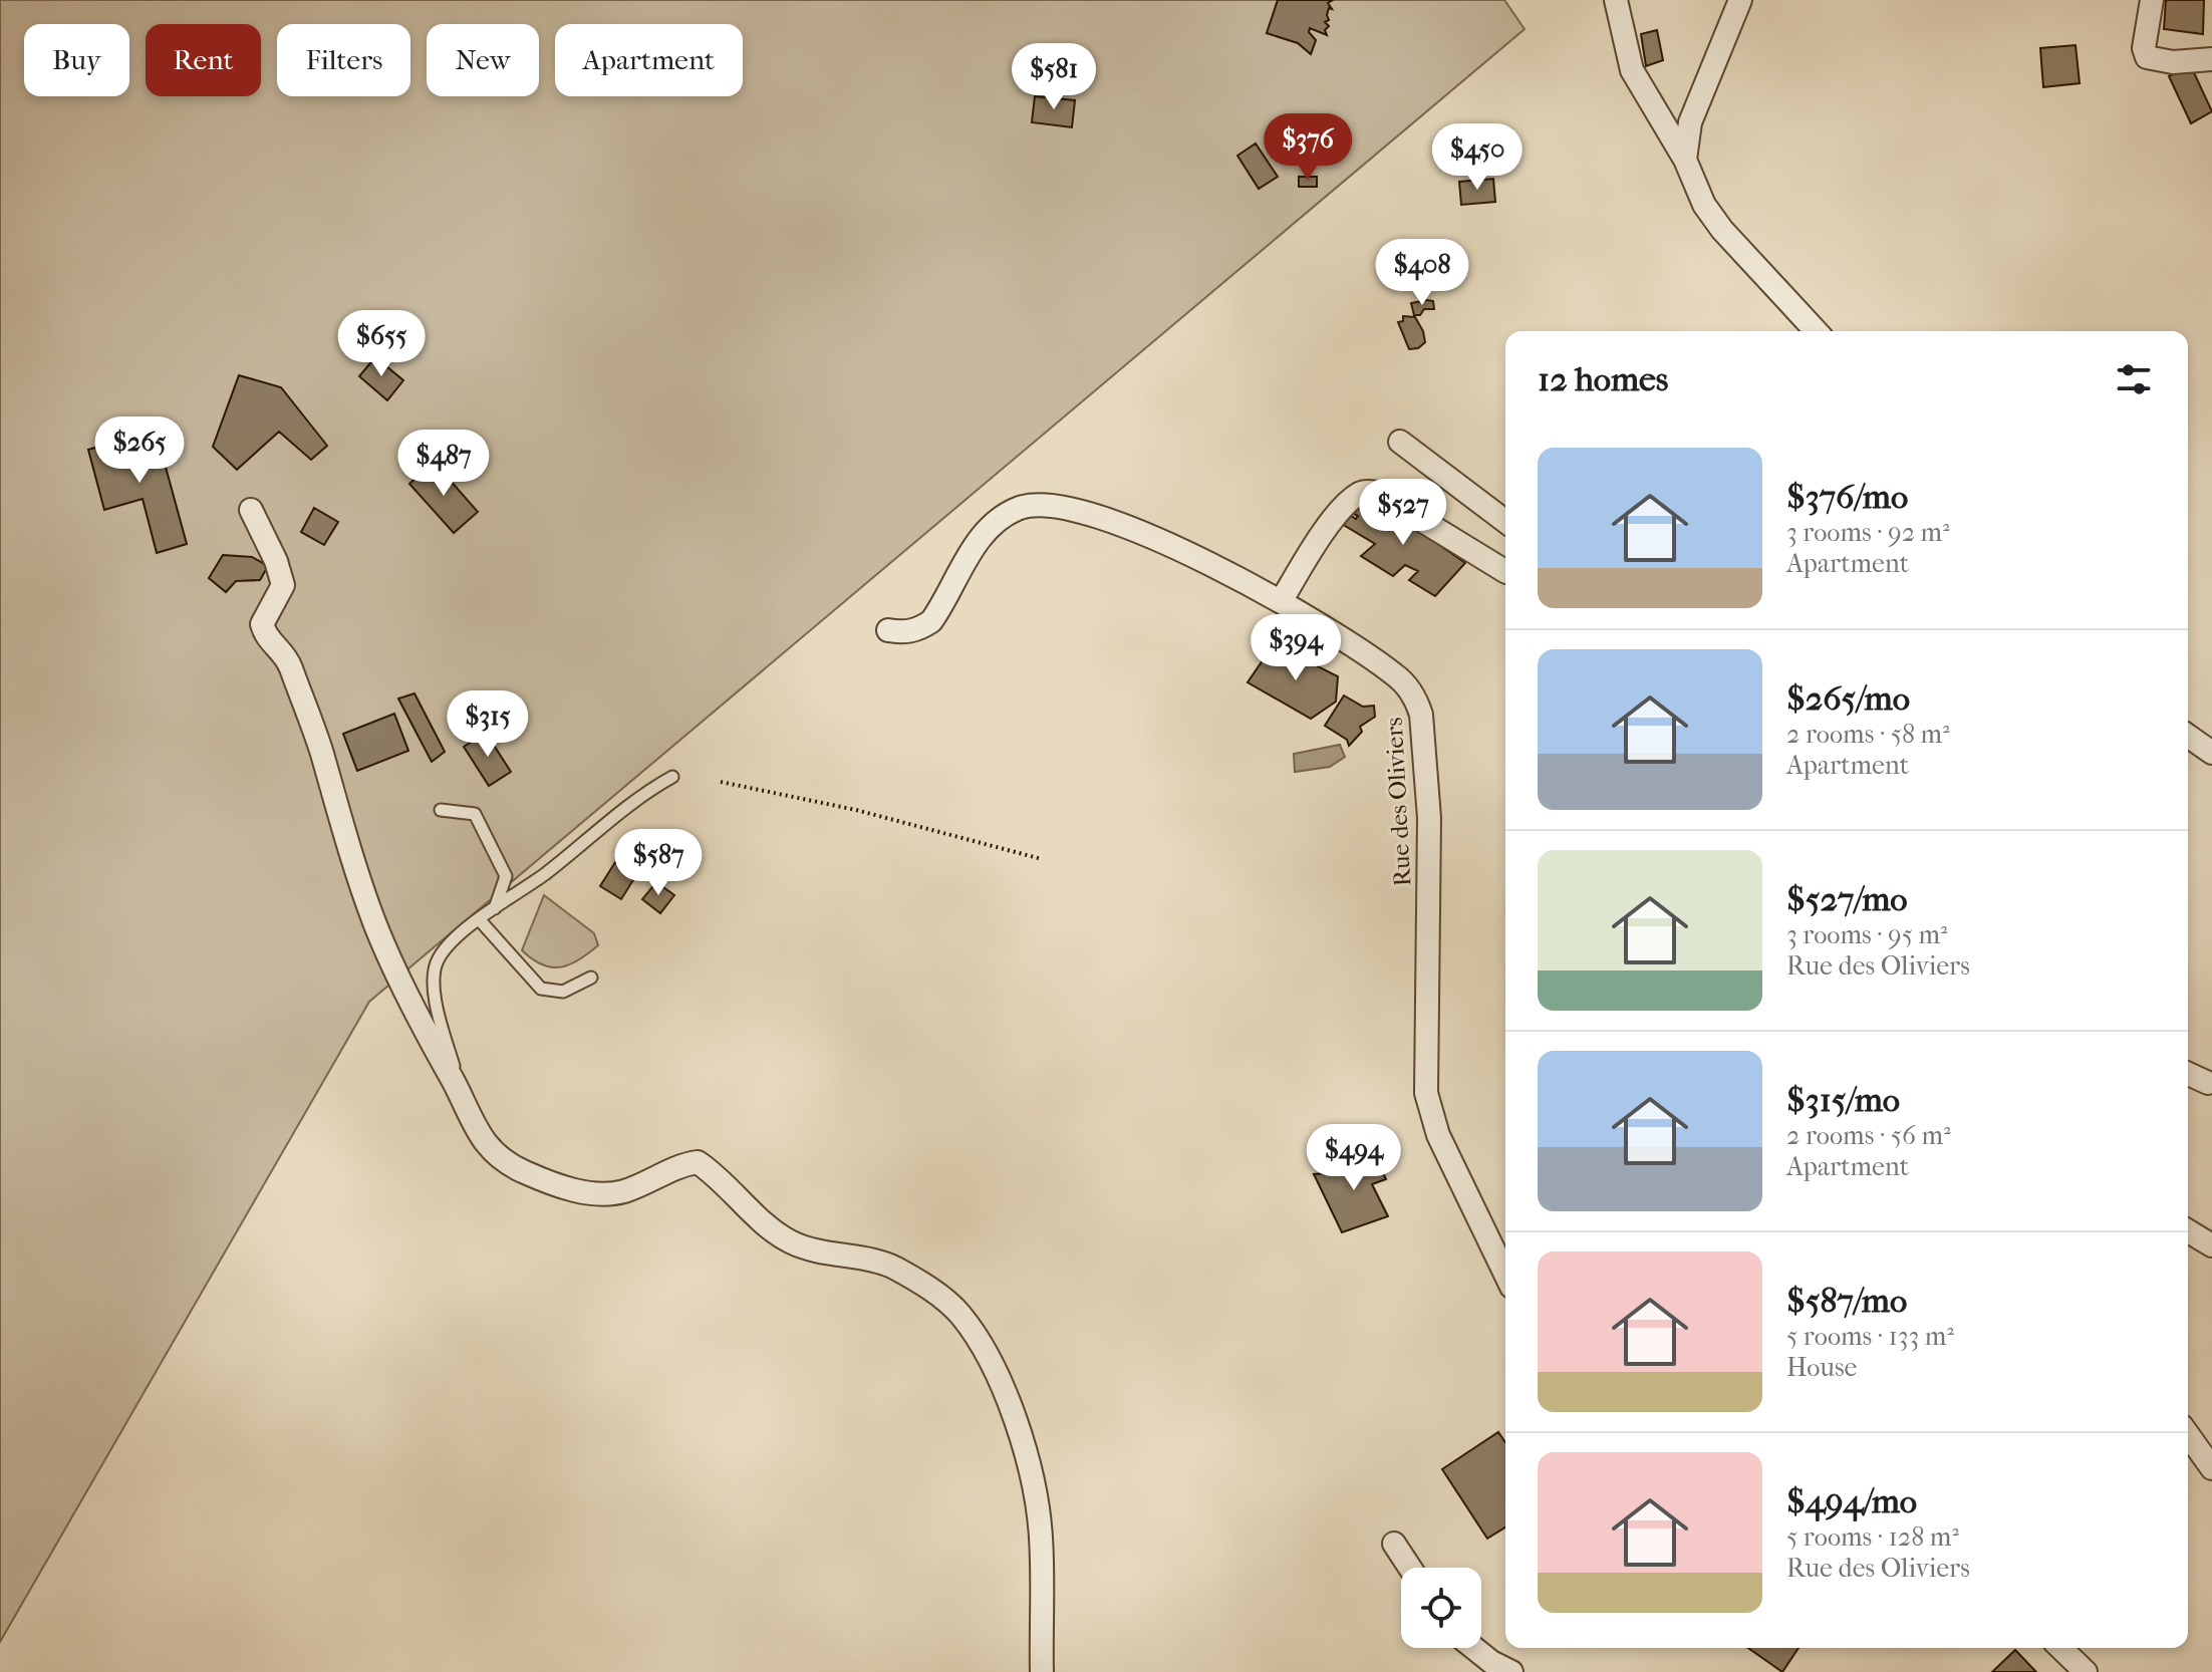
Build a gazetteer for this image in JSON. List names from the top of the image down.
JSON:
{
  "streets": {
    "street": ["Rue des Oliviers"]
  },
  "page": {
    "chip": [
      "Buy",
      "Rent",
      "Filters",
      "New",
      "Apartment"
    ],
    "price": [
      "$581",
      "$376",
      "$450",
      "$408",
      "$655",
      "$265",
      "$487",
      "$527",
      "$394",
      "$315",
      "$587",
      "$494"
    ],
    "heading": "12 homes",
    "list": [
      {
        "name": "$376/mo",
        "note": "3 rooms · 92 m² · Apartment"
      },
      {
        "name": "$265/mo",
        "note": "2 rooms · 58 m² · Apartment"
      },
      {
        "name": "$527/mo",
        "note": "3 rooms · 95 m² · Rue des Oliviers"
      },
      {
        "name": "$315/mo",
        "note": "2 rooms · 56 m² · Apartment"
      },
      {
        "name": "$587/mo",
        "note": "5 rooms · 133 m² · House"
      },
      {
        "name": "$494/mo",
        "note": "5 rooms · 128 m² · Rue des Oliviers"
      }
    ]
  }
}
